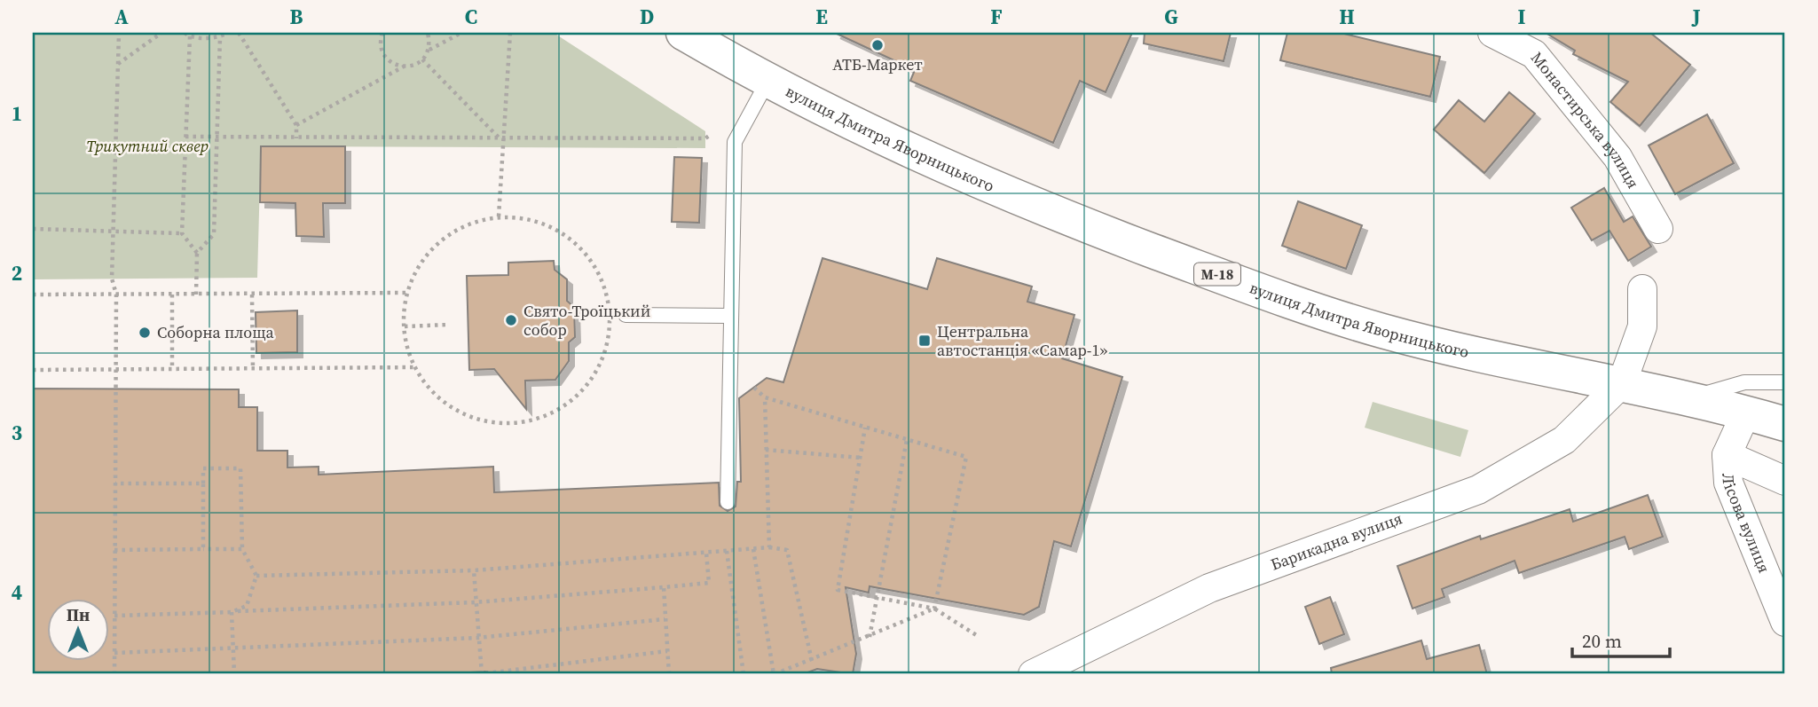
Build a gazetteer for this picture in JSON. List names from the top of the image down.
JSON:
{
  "streets": {
    "highway": ["вулиця Дмитра Яворницького", "М-18"],
    "street": ["Монастирська вулиця", "Лісова вулиця", "Барикадна вулиця"]
  },
  "crossings": [
    ["вулиця Дмитра Яворницького", "Лісова вулиця"],
    ["вулиця Дмитра Яворницького", "Барикадна вулиця"]
  ],
  "parks": ["Трикутний сквер"],
  "places": {
    "other": ["АТБ-Маркет", "Свято-Троїцький собор", "Соборна площа"],
    "transit": ["Центральна автостанція «Самар-1»"]
  },
  "scale_bar": "20 m",
  "north": "top",
  "grid": {
    "columns": [
      "A",
      "B",
      "C",
      "D",
      "E",
      "F",
      "G",
      "H",
      "I",
      "J"
    ],
    "rows": [
      "1",
      "2",
      "3",
      "4"
    ]
  }
}
